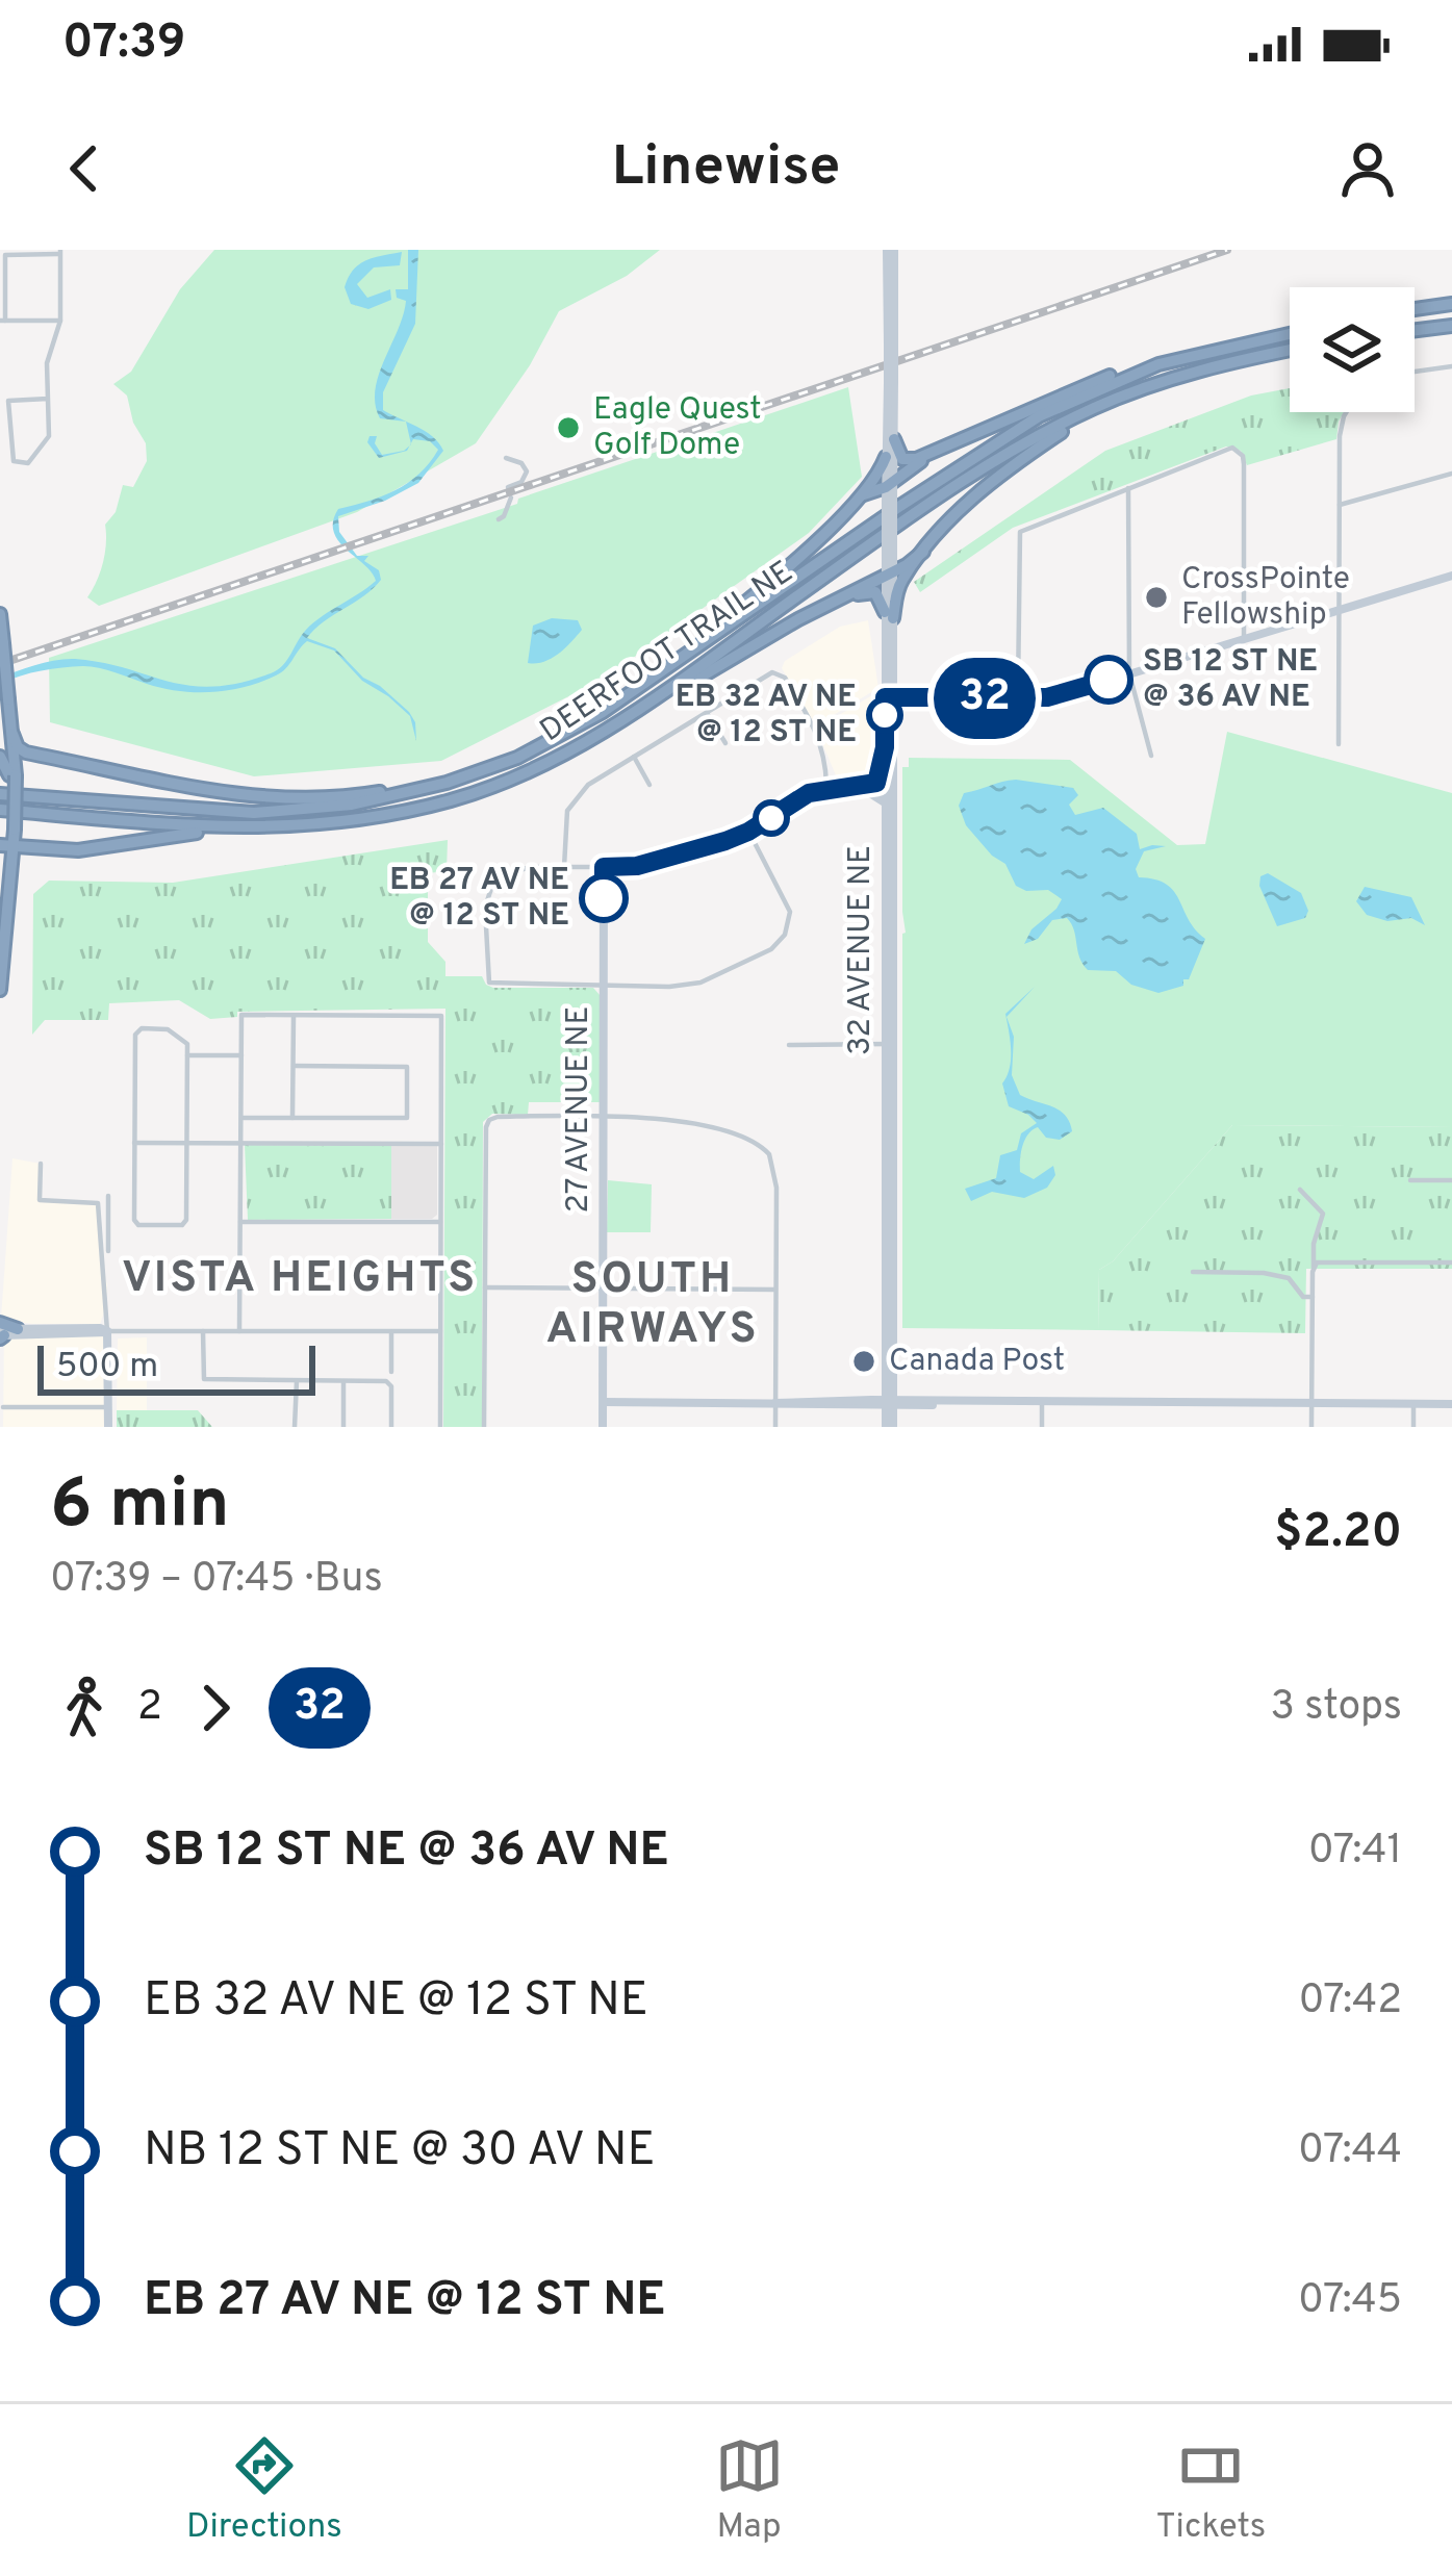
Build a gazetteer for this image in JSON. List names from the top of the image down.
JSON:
{
  "streets": {
    "highway": ["DEERFOOT TRAIL NE"],
    "street": ["32 AVENUE NE", "27 AVENUE NE"]
  },
  "districts": ["VISTA HEIGHTS", "SOUTH AIRWAYS"],
  "places": [
    "Eagle Quest Golf Dome",
    "CrossPointe Fellowship",
    "SB 12 ST NE @ 36 AV NE",
    "EB 32 AV NE @ 12 ST NE",
    "EB 27 AV NE @ 12 ST NE",
    "Canada Post"
  ],
  "lines": ["bus line 32"],
  "scale_bar": "500 m",
  "page": {
    "status": "07:39",
    "header": "Linewise",
    "on_map": "32",
    "scale": "500 m",
    "heading": ["6 min", "07:39 – 07:45 · Bus", "$2.20"],
    "legs": ["2", "32", "3 stops"],
    "list": [
      {
        "name": "SB 12 ST NE @ 36 AV NE",
        "value": "07:41"
      },
      {
        "name": "EB 32 AV NE @ 12 ST NE",
        "value": "07:42"
      },
      {
        "name": "NB 12 ST NE @ 30 AV NE",
        "value": "07:44"
      },
      {
        "name": "EB 27 AV NE @ 12 ST NE",
        "value": "07:45"
      }
    ],
    "tabs": ["Directions", "Map", "Tickets"]
  }
}
